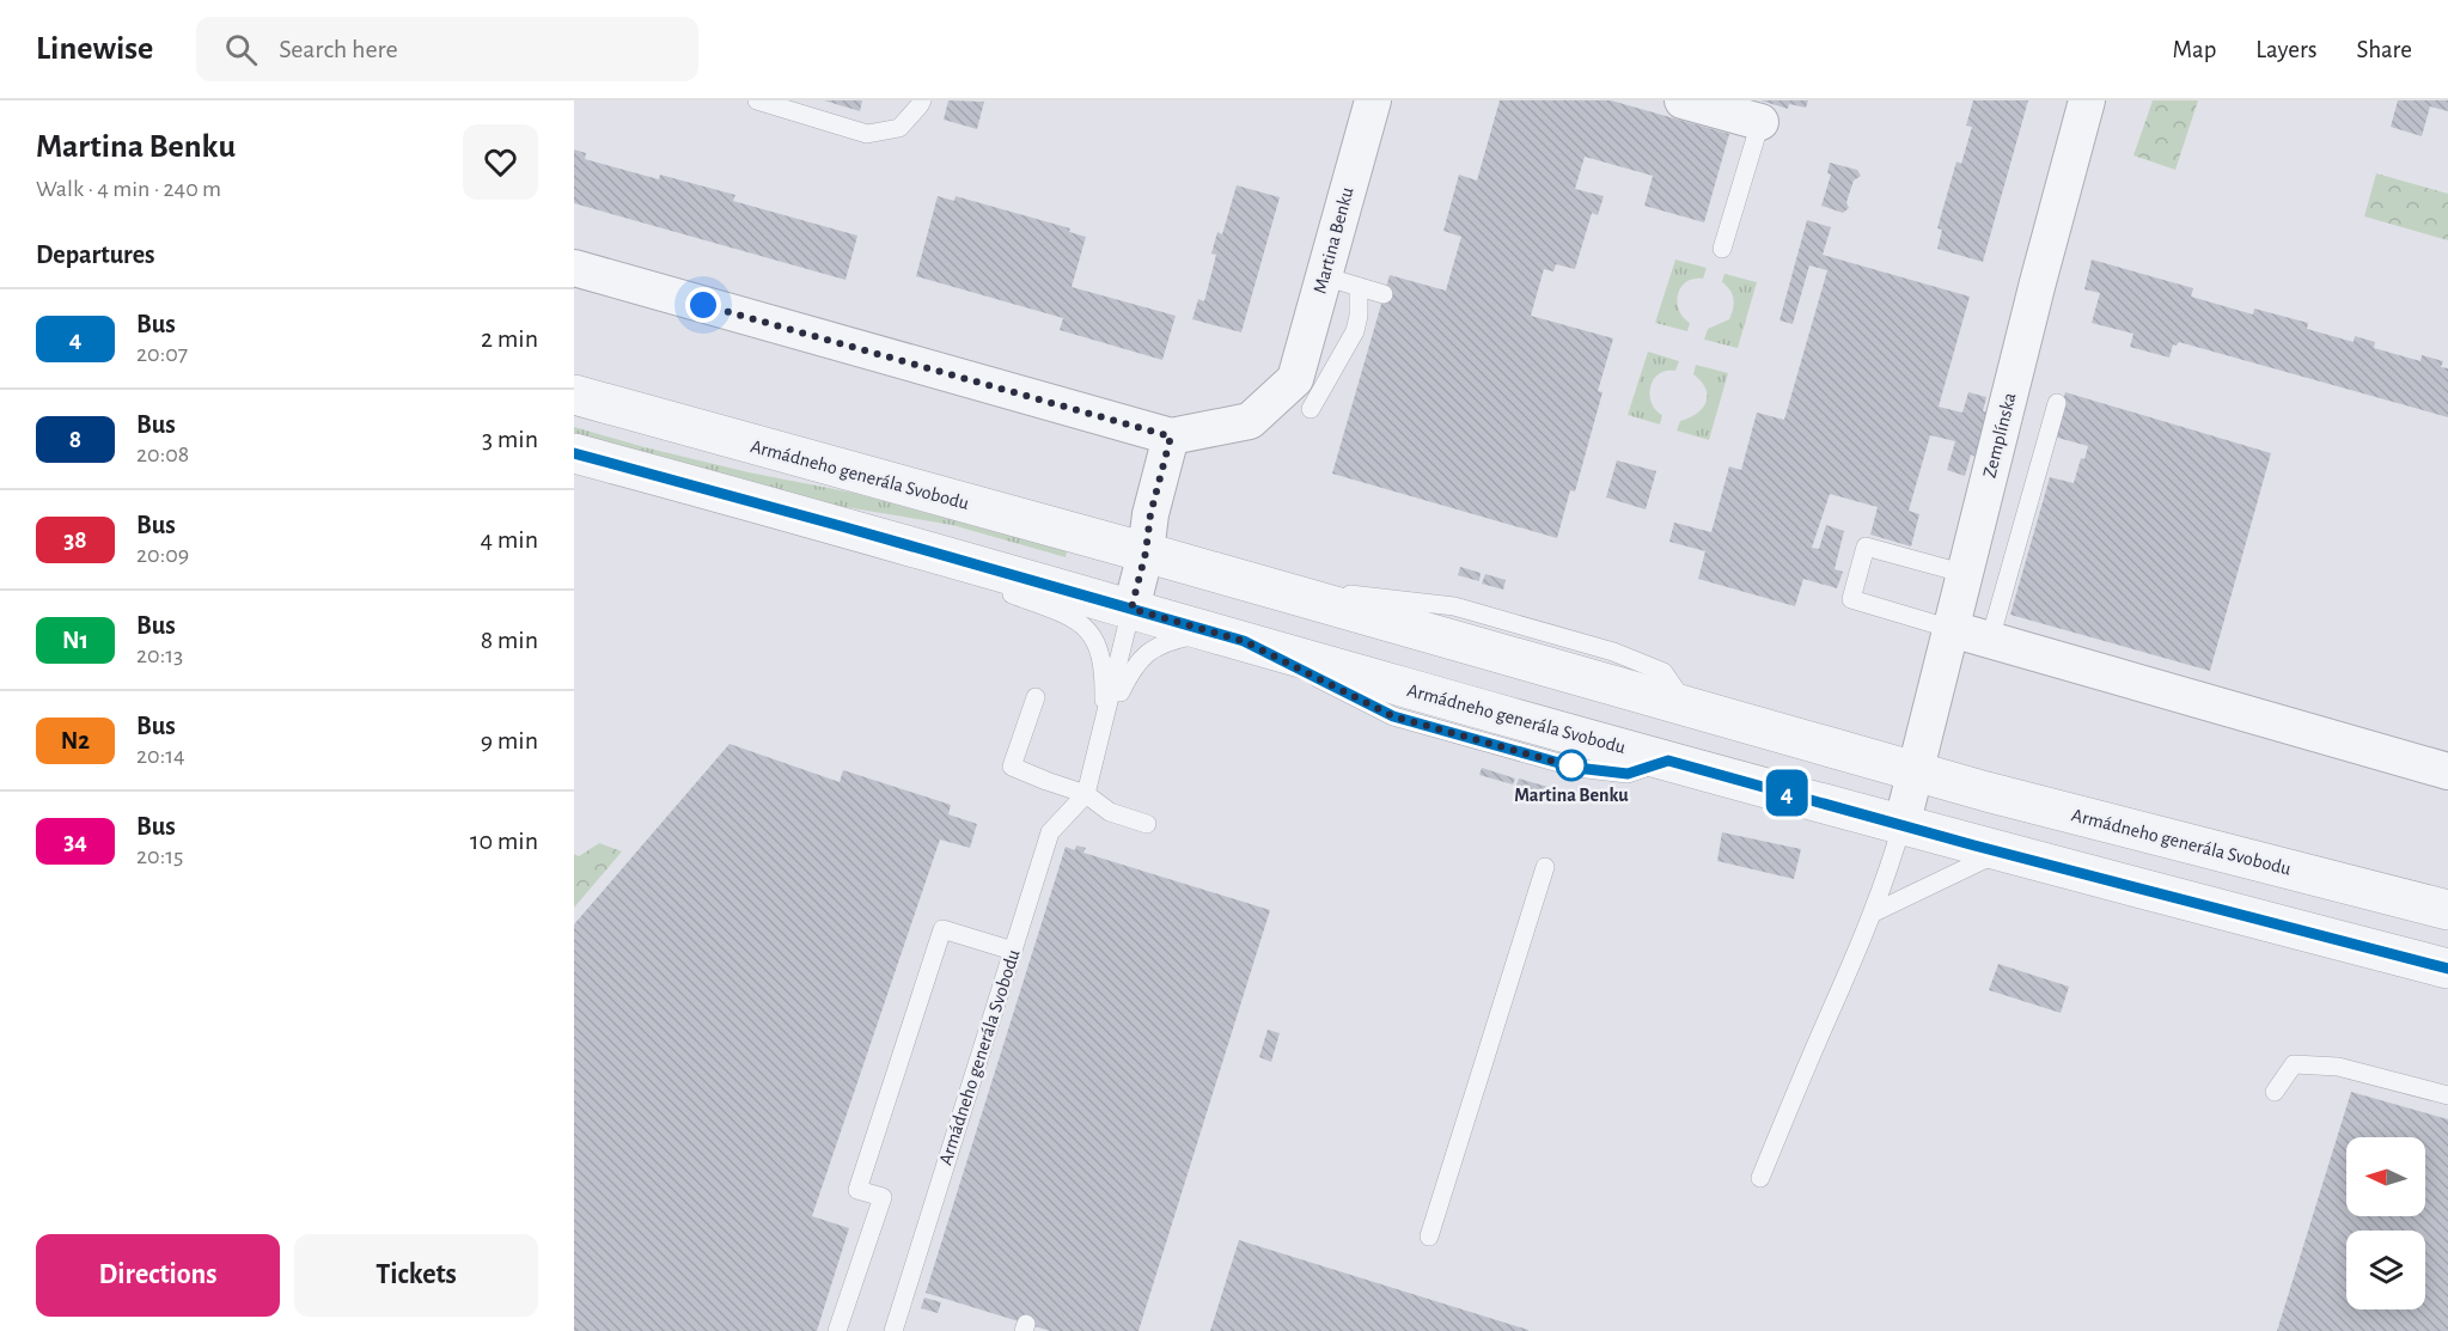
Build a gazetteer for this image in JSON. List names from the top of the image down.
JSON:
{
  "streets": {
    "street": ["Martina Benku", "Zemplínska", "Armádneho generála Svobodu"]
  },
  "crossings": [
    ["Zemplínska", "Armádneho generála Svobodu"]
  ],
  "places": ["Martina Benku"],
  "lines": ["bus line 4"],
  "north": "left",
  "page": {
    "header": "Linewise",
    "search": "Search here",
    "nav": ["Map", "Layers", "Share"],
    "heading": [
      ["Martina Benku", "Walk · 4 min · 240 m"],
      "Departures"
    ],
    "on_map": "4",
    "list": [
      {
        "mark": "4",
        "name": "Bus",
        "note": "20:07",
        "value": "2 min"
      },
      {
        "mark": "8",
        "name": "Bus",
        "note": "20:08",
        "value": "3 min"
      },
      {
        "mark": "38",
        "name": "Bus",
        "note": "20:09",
        "value": "4 min"
      },
      {
        "mark": "N1",
        "name": "Bus",
        "note": "20:13",
        "value": "8 min"
      },
      {
        "mark": "N2",
        "name": "Bus",
        "note": "20:14",
        "value": "9 min"
      },
      {
        "mark": "34",
        "name": "Bus",
        "note": "20:15",
        "value": "10 min"
      }
    ],
    "buttons": ["Directions", "Tickets"]
  }
}
